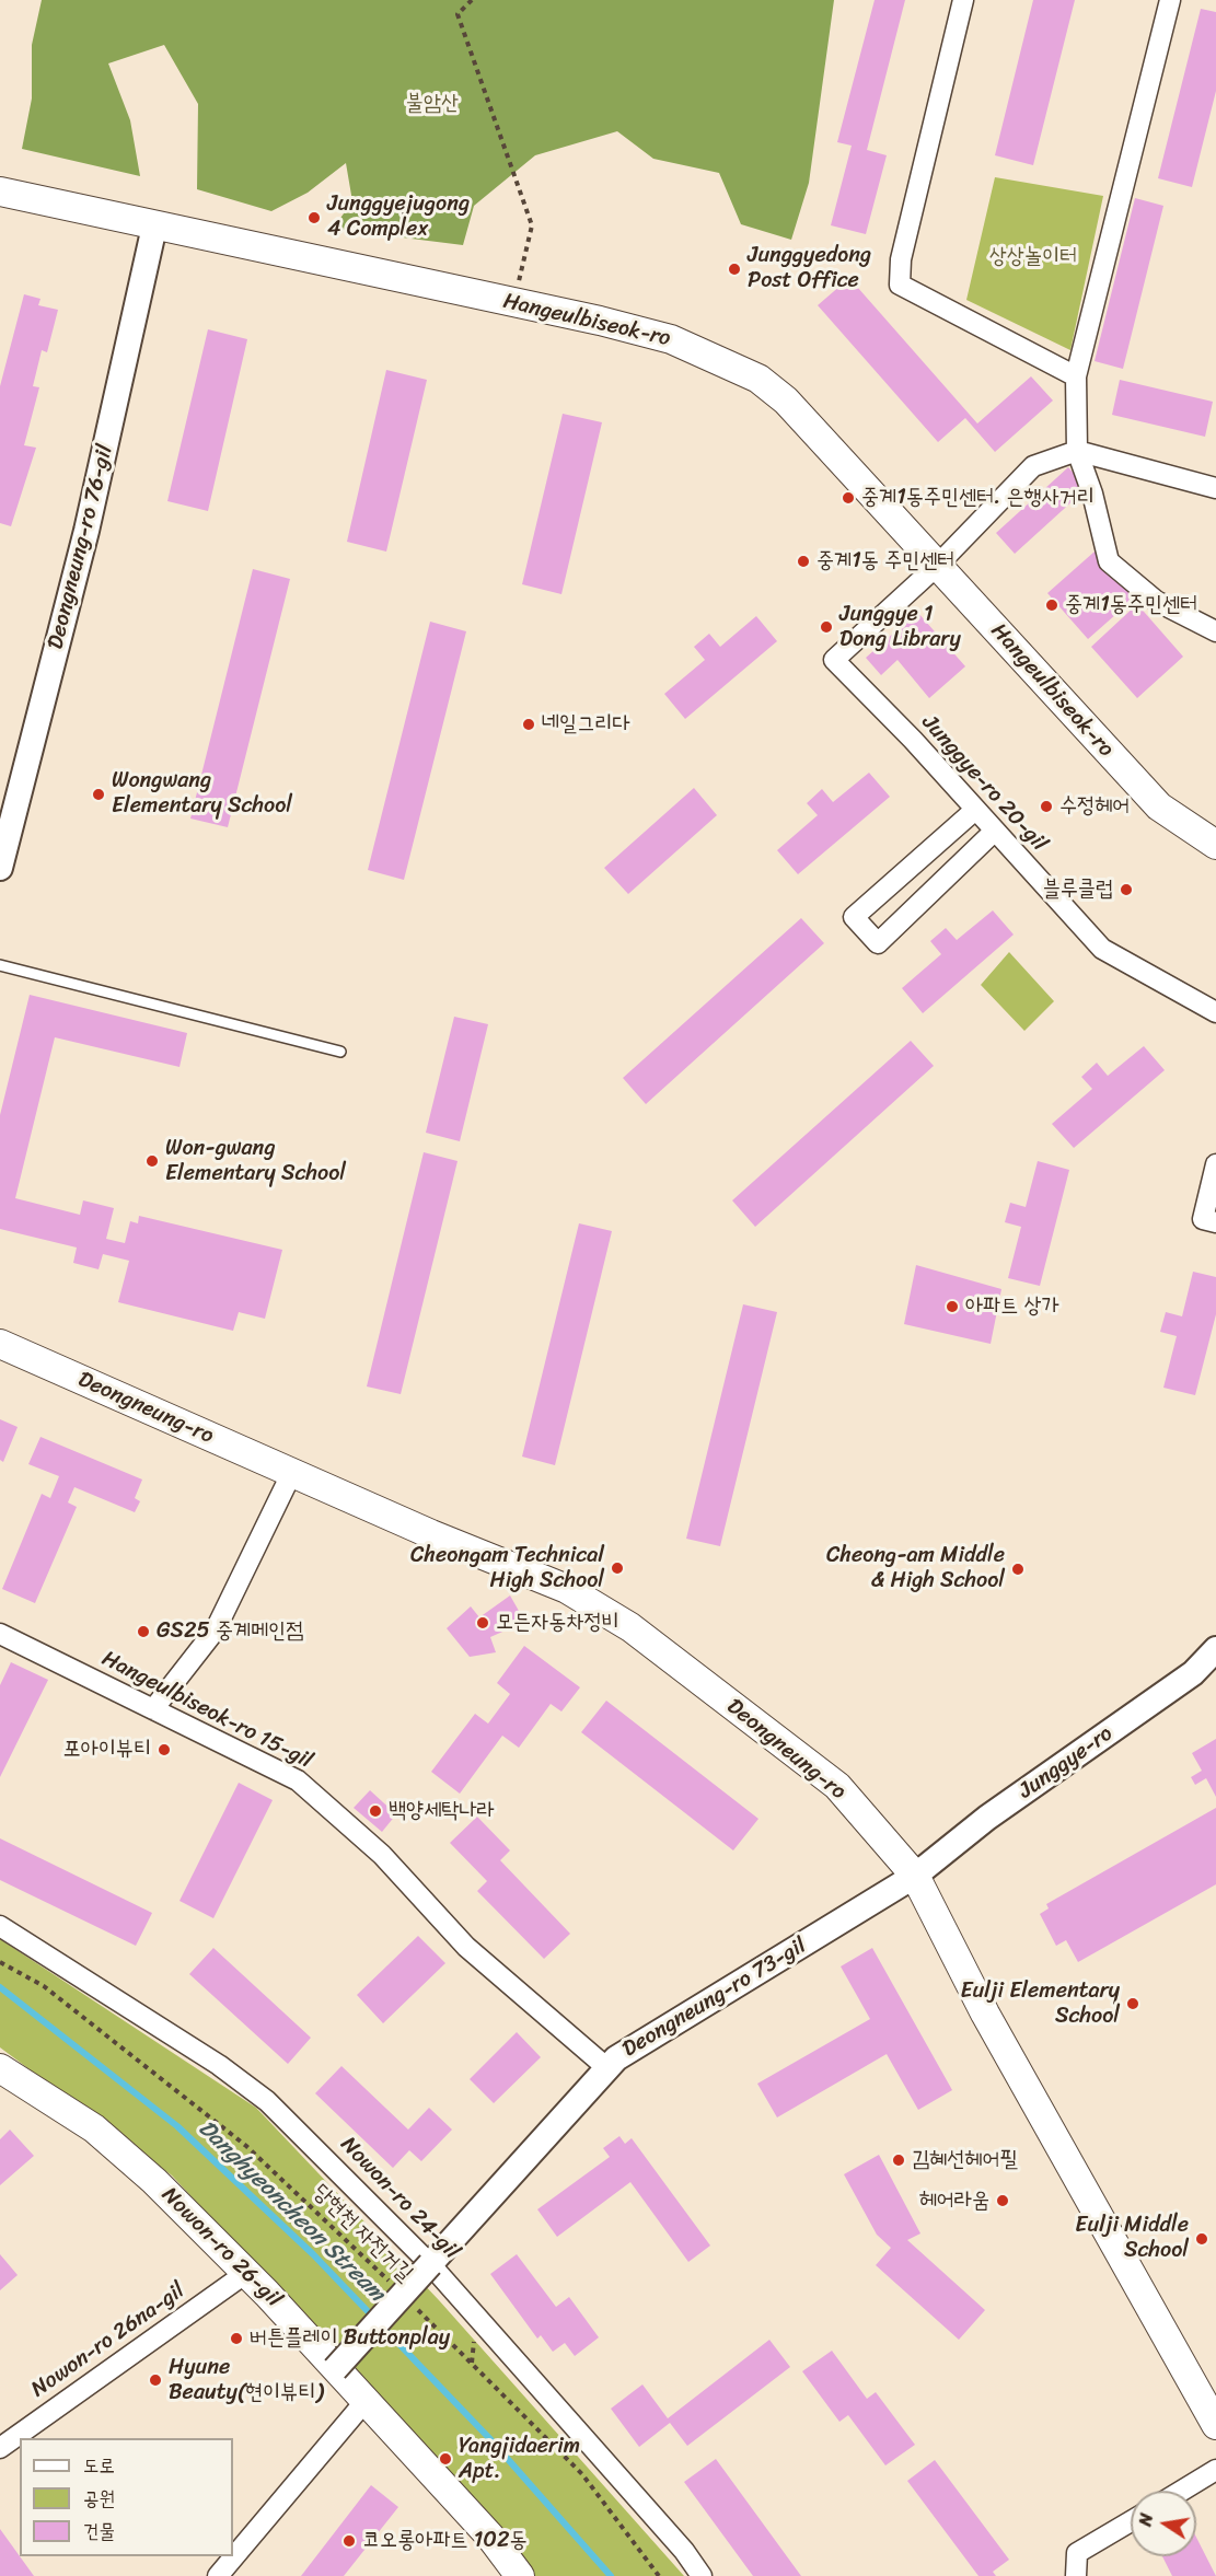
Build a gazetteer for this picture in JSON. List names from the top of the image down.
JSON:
{
  "streets": {
    "main road": ["Hangeulbiseok-ro", "Deongneung-ro", "Nowon-ro 26-gil"],
    "street": [
      "Deongneung-ro 76-gil",
      "Junggye-ro 20-gil",
      "Hangeulbiseok-ro 15-gil",
      "Junggye-ro",
      "Deongneung-ro 73-gil",
      "Nowon-ro 24-gil",
      "Nowon-ro 26na-gil"
    ],
    "path": ["당현천 자전거길"]
  },
  "crossings": [
    ["Hangeulbiseok-ro", "Deongneung-ro 76-gil"],
    ["Hangeulbiseok-ro", "Junggye-ro 20-gil"],
    ["Deongneung-ro", "Junggye-ro"],
    ["Deongneung-ro", "Deongneung-ro 73-gil"],
    ["Hangeulbiseok-ro 15-gil", "Deongneung-ro 73-gil"],
    ["Junggye-ro", "Deongneung-ro 73-gil"],
    ["Deongneung-ro 73-gil", "Nowon-ro 24-gil"],
    ["Deongneung-ro 73-gil", "Nowon-ro 26-gil"],
    ["Nowon-ro 26-gil", "Nowon-ro 26na-gil"]
  ],
  "water": ["Danghyeoncheon Stream"],
  "parks": ["불암산", "상상놀이터"],
  "places": [
    "Junggyejugong 4 Complex",
    "Junggyedong Post Office",
    "중계1동주민센터. 은행사거리",
    "중계1동 주민센터",
    "중계1동주민센터",
    "Junggye 1 Dong Library",
    "네일그리다",
    "Wongwang Elementary School",
    "수정헤어",
    "블루클럽",
    "Won-gwang Elementary School",
    "아파트 상가",
    "Cheongam Technical High School",
    "Cheong-am Middle & High School",
    "모든자동차정비",
    "GS25 중계메인점",
    "포아이뷰티",
    "백양세탁나라",
    "Eulji Elementary School",
    "김혜선헤어필",
    "헤어라움",
    "Eulji Middle School",
    "버튼플레이 Buttonplay",
    "Hyune Beauty(현이뷰티)",
    "Yangjidaerim Apt.",
    "코오롱아파트 102동"
  ],
  "legend": ["도로", "공원", "건물"],
  "north": "left"
}
